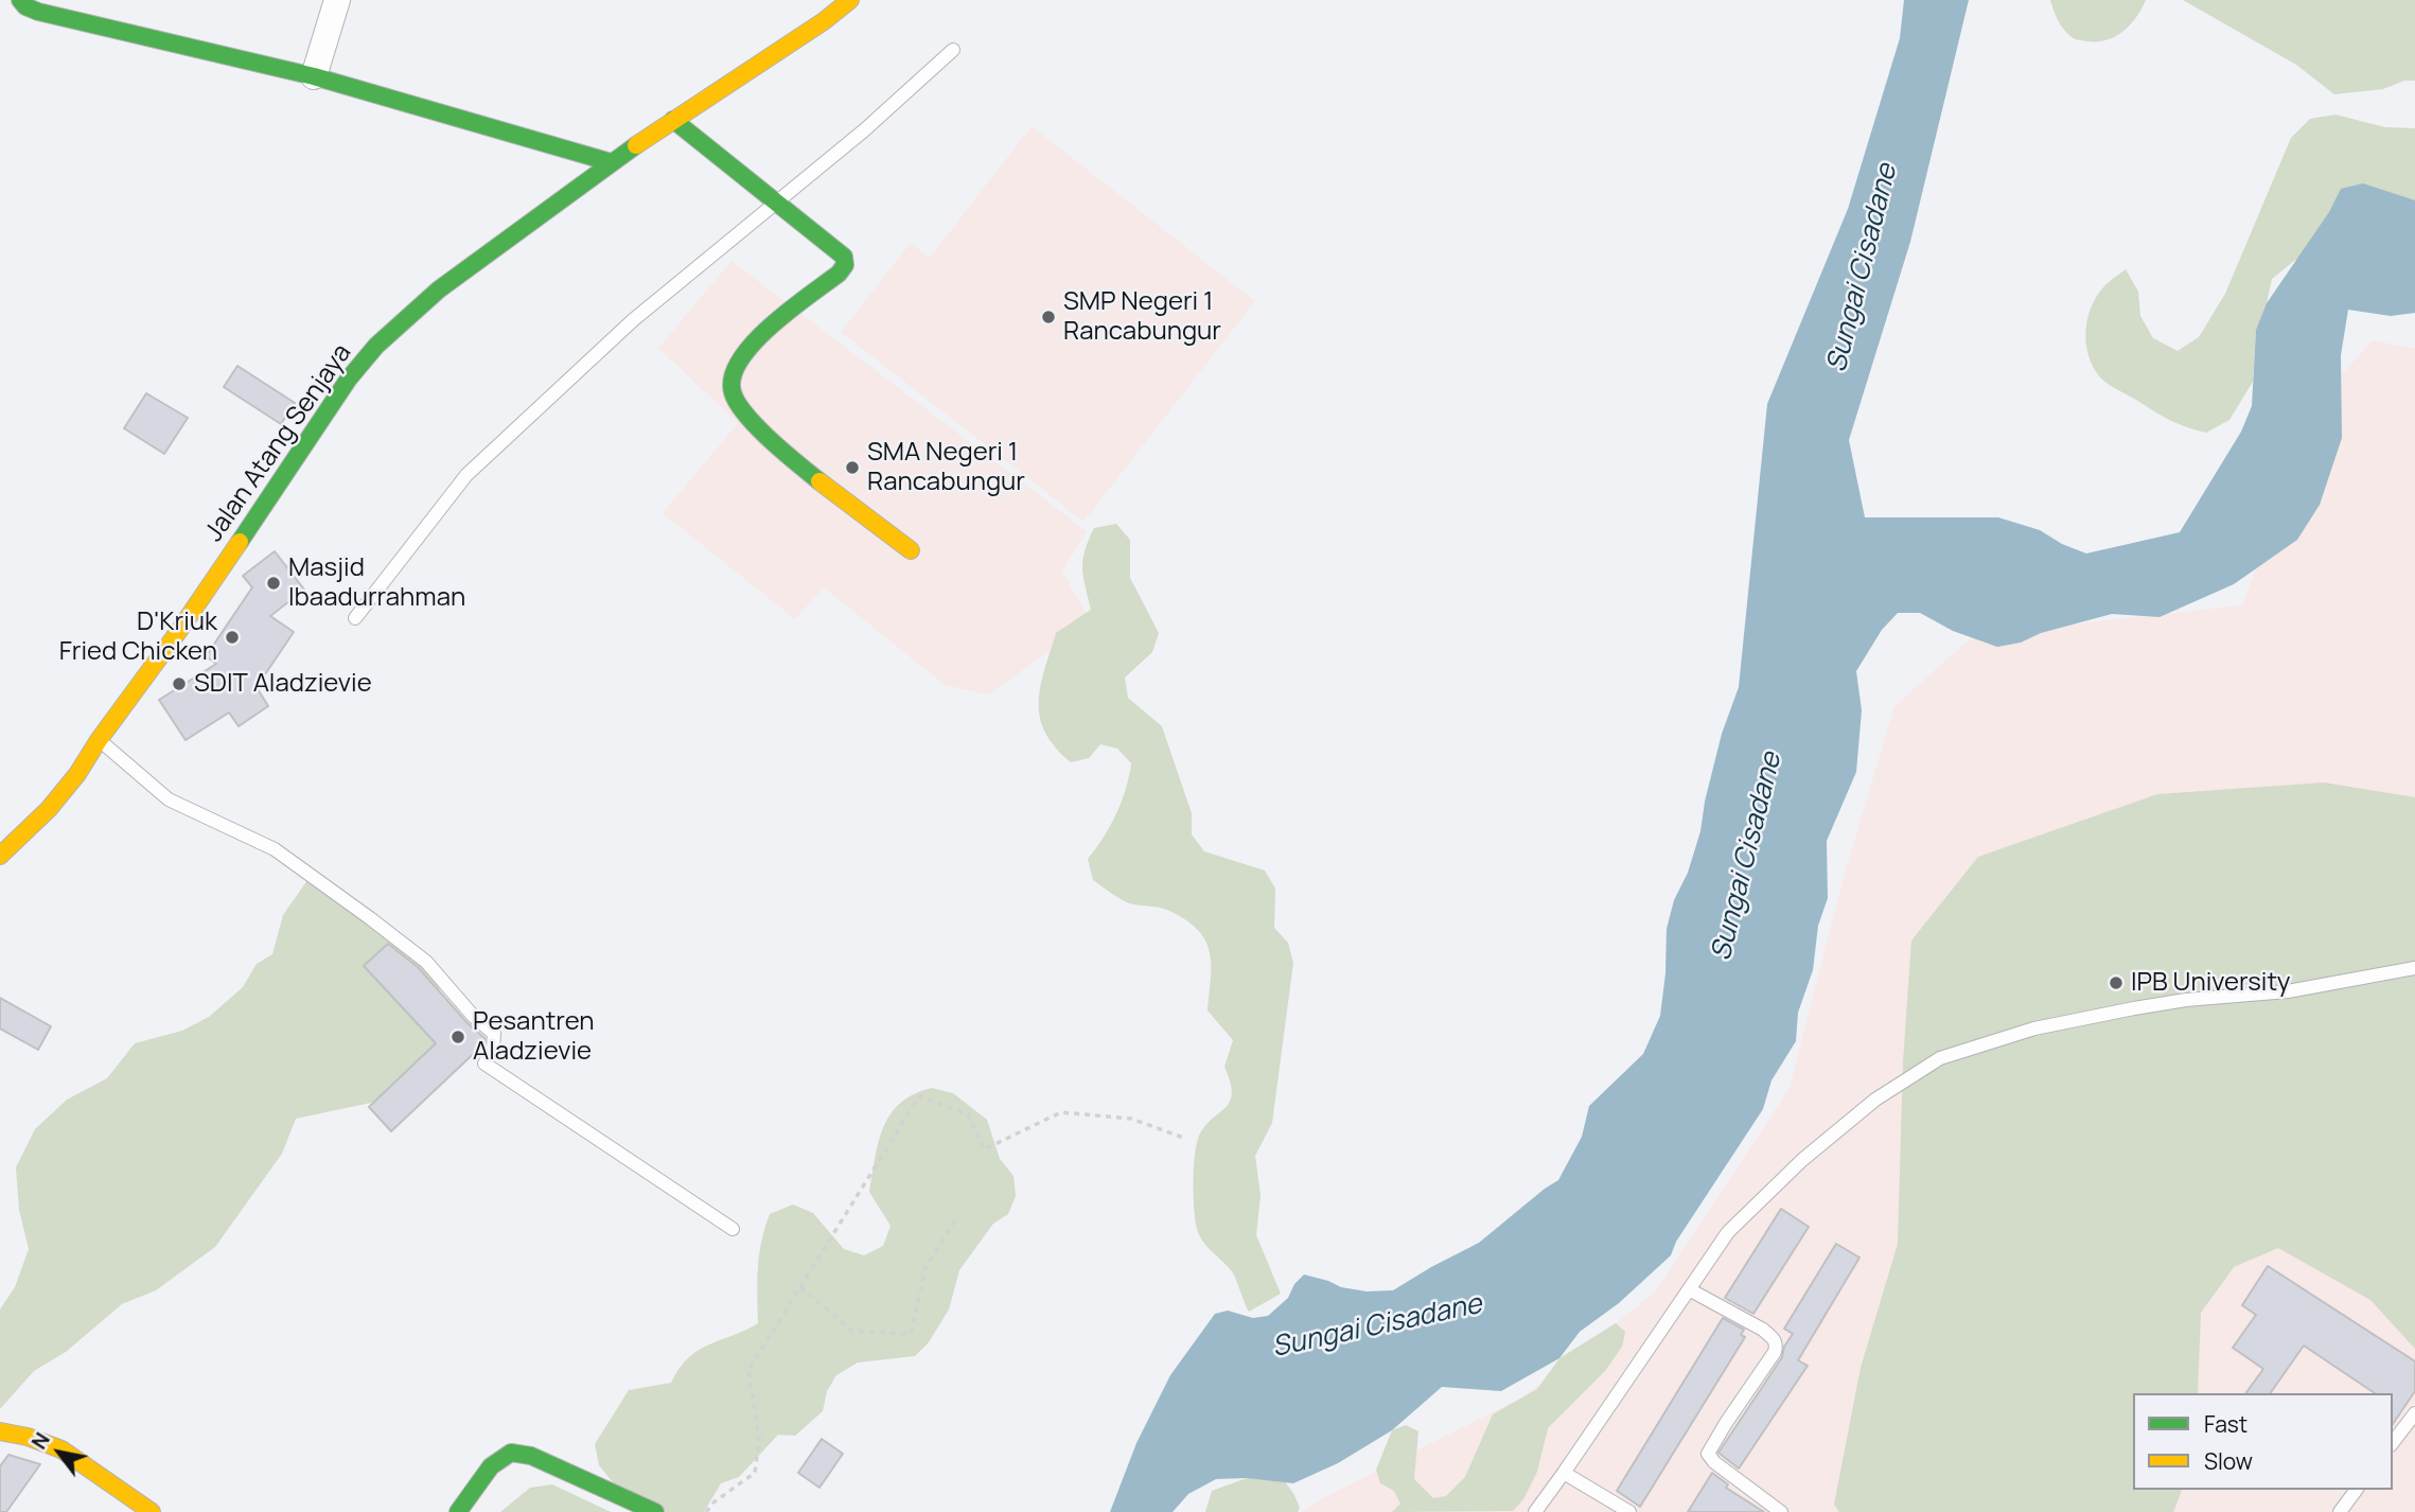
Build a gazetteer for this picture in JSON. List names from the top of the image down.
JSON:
{
  "streets": {
    "street": ["Jalan Atang Senjaya"]
  },
  "water": ["Sungai Cisadane"],
  "places": [
    "SMP Negeri 1 Rancabungur",
    "SMA Negeri 1 Rancabungur",
    "Masjid Ibaadurrahman",
    "D'Kriuk Fried Chicken",
    "SDIT Aladzievie",
    "IPB University",
    "Pesantren Aladzievie"
  ],
  "legend": ["Fast", "Slow"],
  "north": "top left"
}
